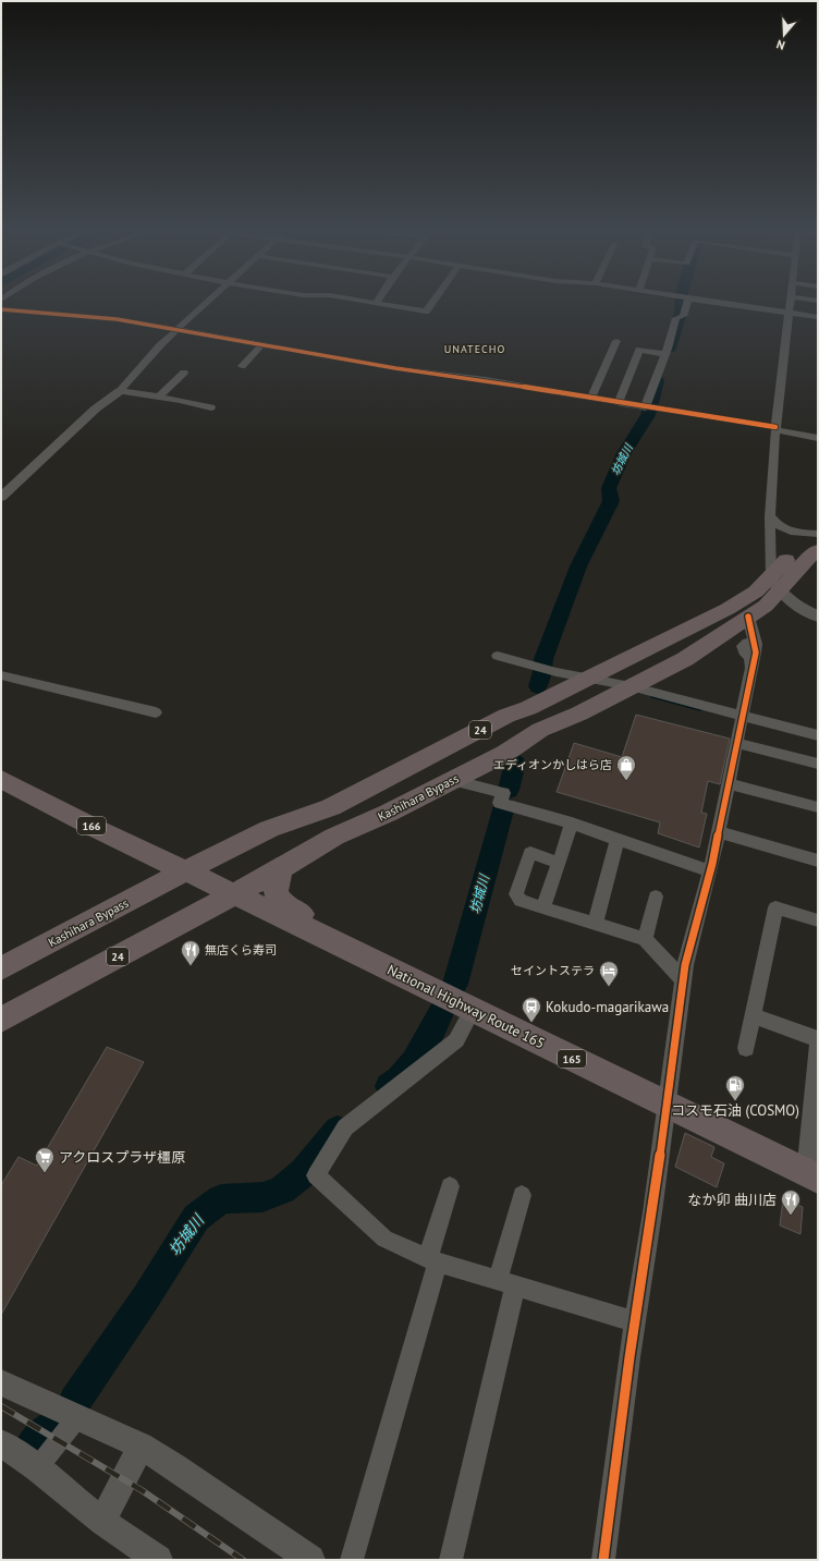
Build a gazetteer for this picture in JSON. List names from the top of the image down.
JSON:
{
  "streets": {
    "highway": [
      "24",
      "Kashihara Bypass",
      "166",
      "National Highway Route 165",
      "165"
    ]
  },
  "crossings": [
    ["Kashihara Bypass", "166"],
    ["Kashihara Bypass", "National Highway Route 165"],
    ["166", "National Highway Route 165"]
  ],
  "districts": ["UNATECHO"],
  "water": ["坊城川"],
  "places": {
    "shop": ["エディオンかしはら店"],
    "restaurant": ["無店くら寿司", "なか卯 曲川店"],
    "hotel": ["セイントステラ"],
    "bus stop": ["Kokudo-magarikawa"],
    "fuel station": ["コスモ石油 (COSMO)"],
    "supermarket": ["アクロスプラザ橿原"]
  },
  "north": "bottom"
}
